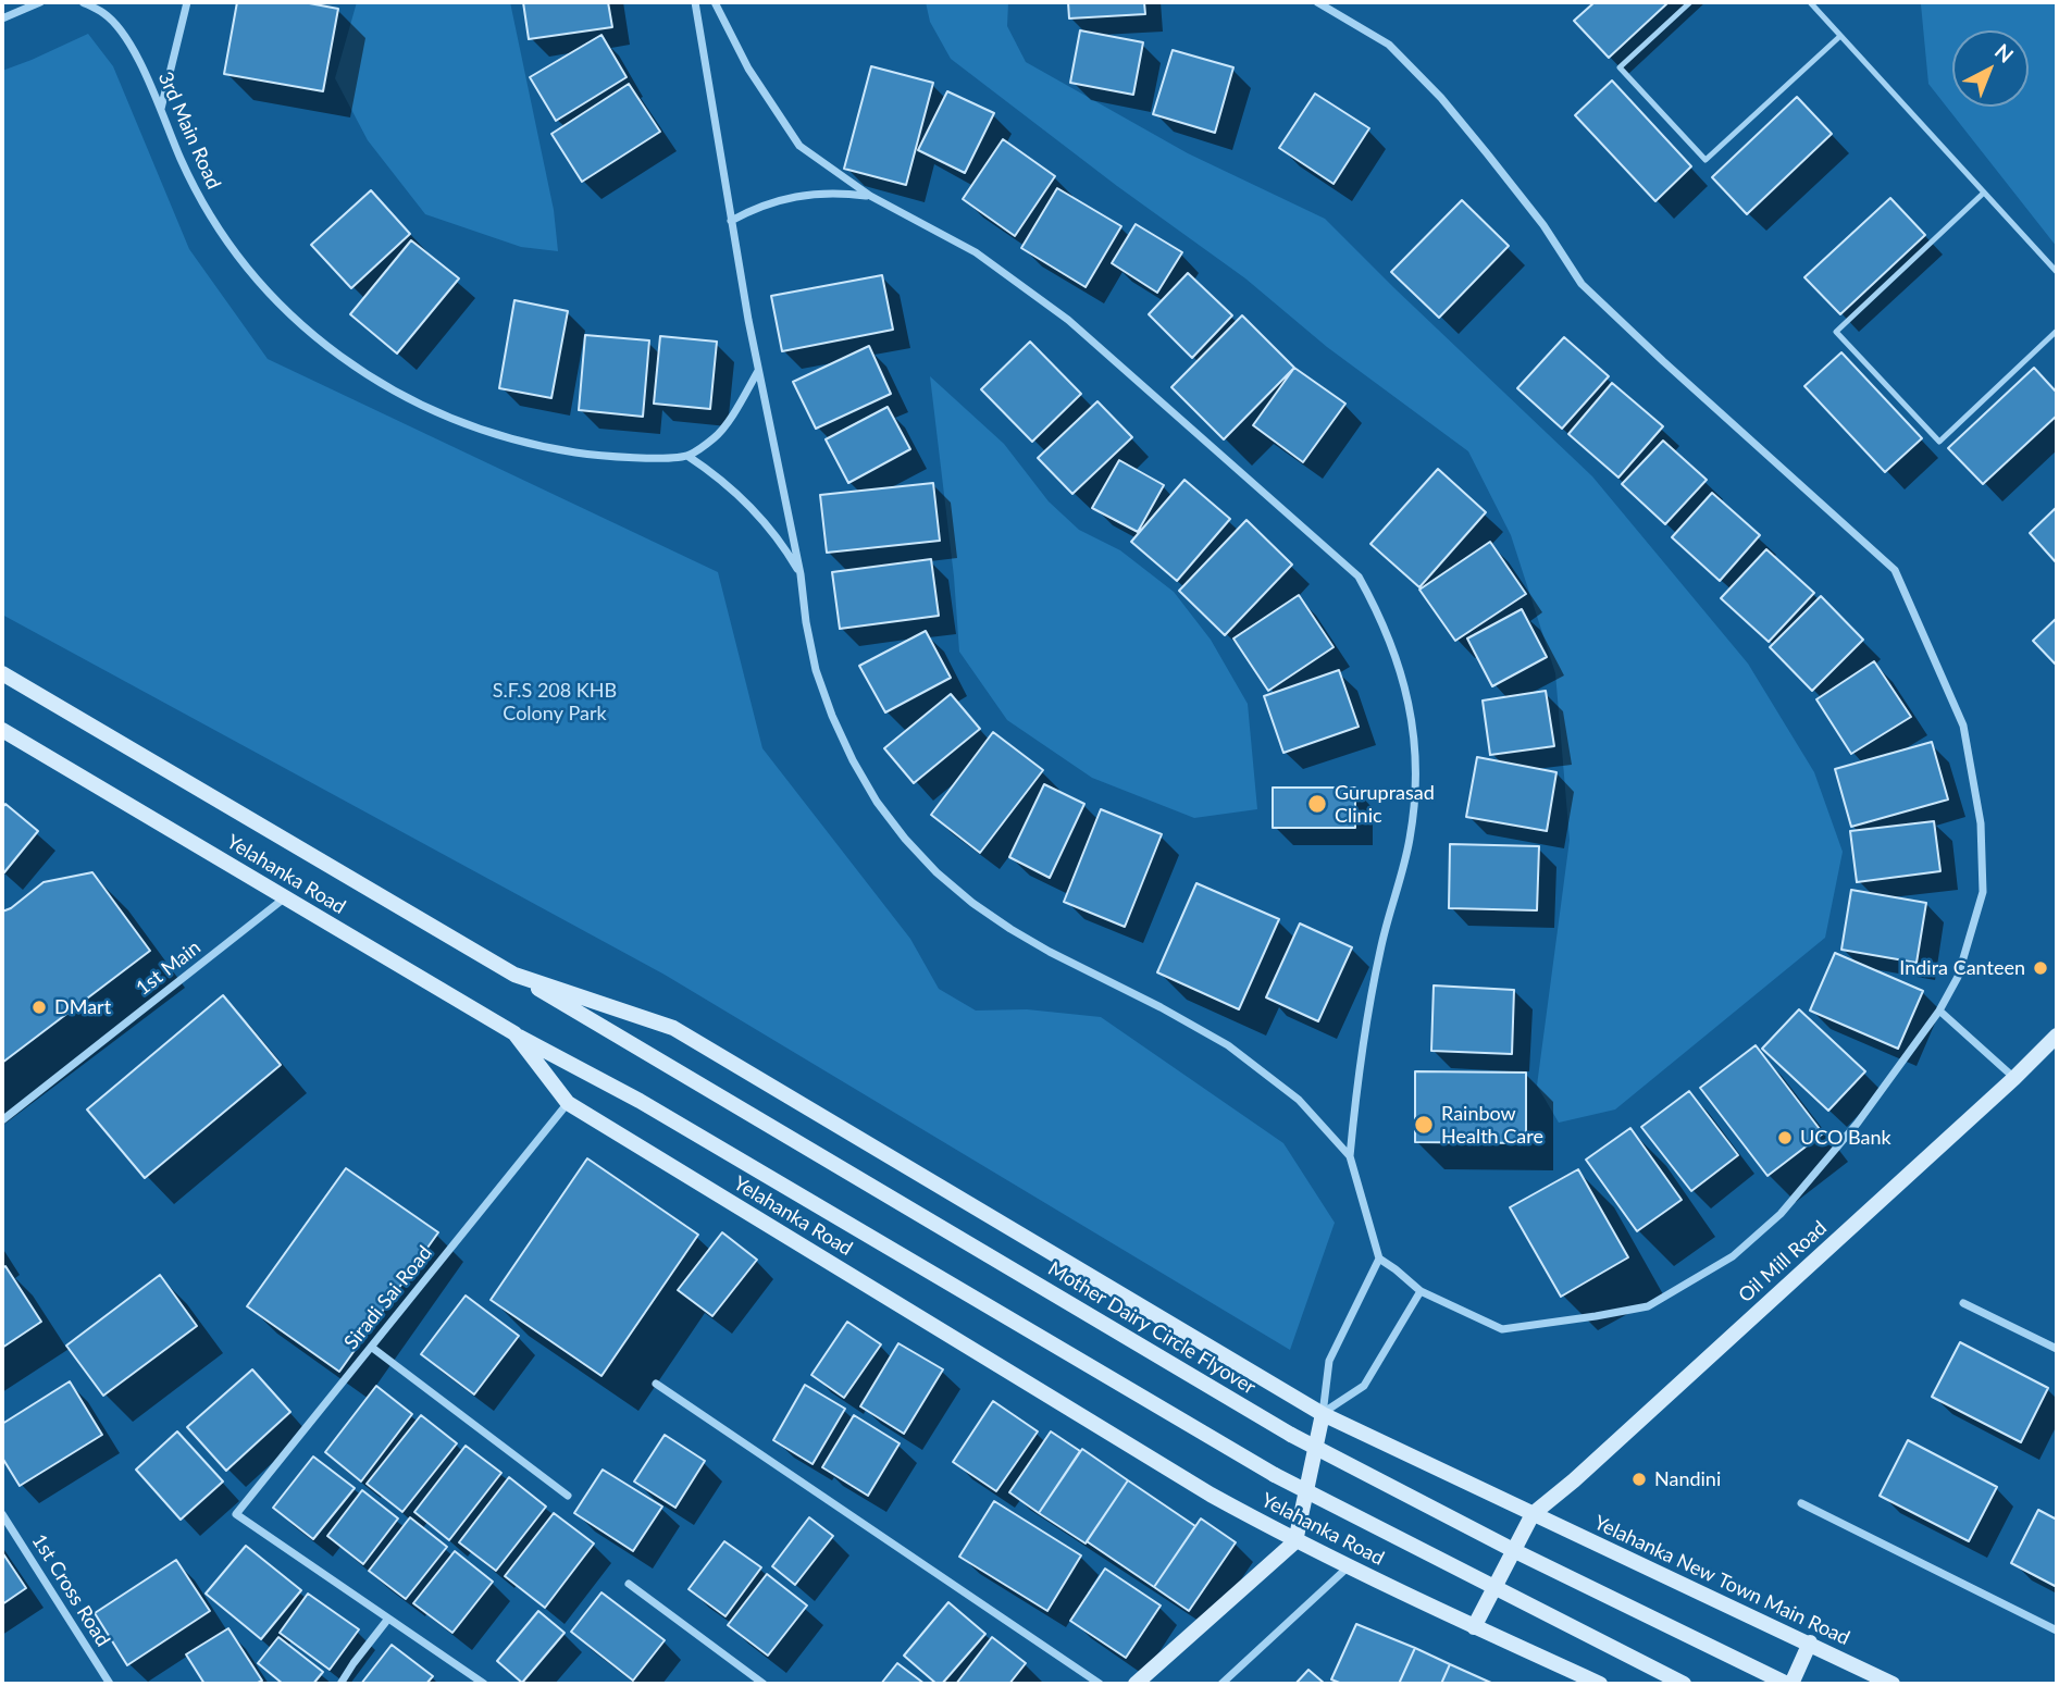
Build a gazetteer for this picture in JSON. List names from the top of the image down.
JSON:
{
  "streets": {
    "main road": [
      "Yelahanka Road",
      "Oil Mill Road",
      "Mother Dairy Circle Flyover",
      "Yelahanka New Town Main Road"
    ],
    "street": [
      "3rd Main Road",
      "1st Main",
      "Siradi Sai Road",
      "1st Cross Road"
    ]
  },
  "crossings": [
    ["Yelahanka Road", "1st Main"],
    ["Yelahanka Road", "Oil Mill Road"],
    ["Yelahanka Road", "Siradi Sai Road"],
    ["Yelahanka Road", "Mother Dairy Circle Flyover"],
    ["Yelahanka Road", "Yelahanka New Town Main Road"],
    ["Oil Mill Road", "Yelahanka New Town Main Road"]
  ],
  "parks": ["S.F.S 208 KHB Colony Park"],
  "places": [
    "Guruprasad Clinic",
    "Indira Canteen",
    "DMart",
    "Rainbow Health Care",
    "UCO Bank",
    "Nandini"
  ],
  "north": "top right"
}
